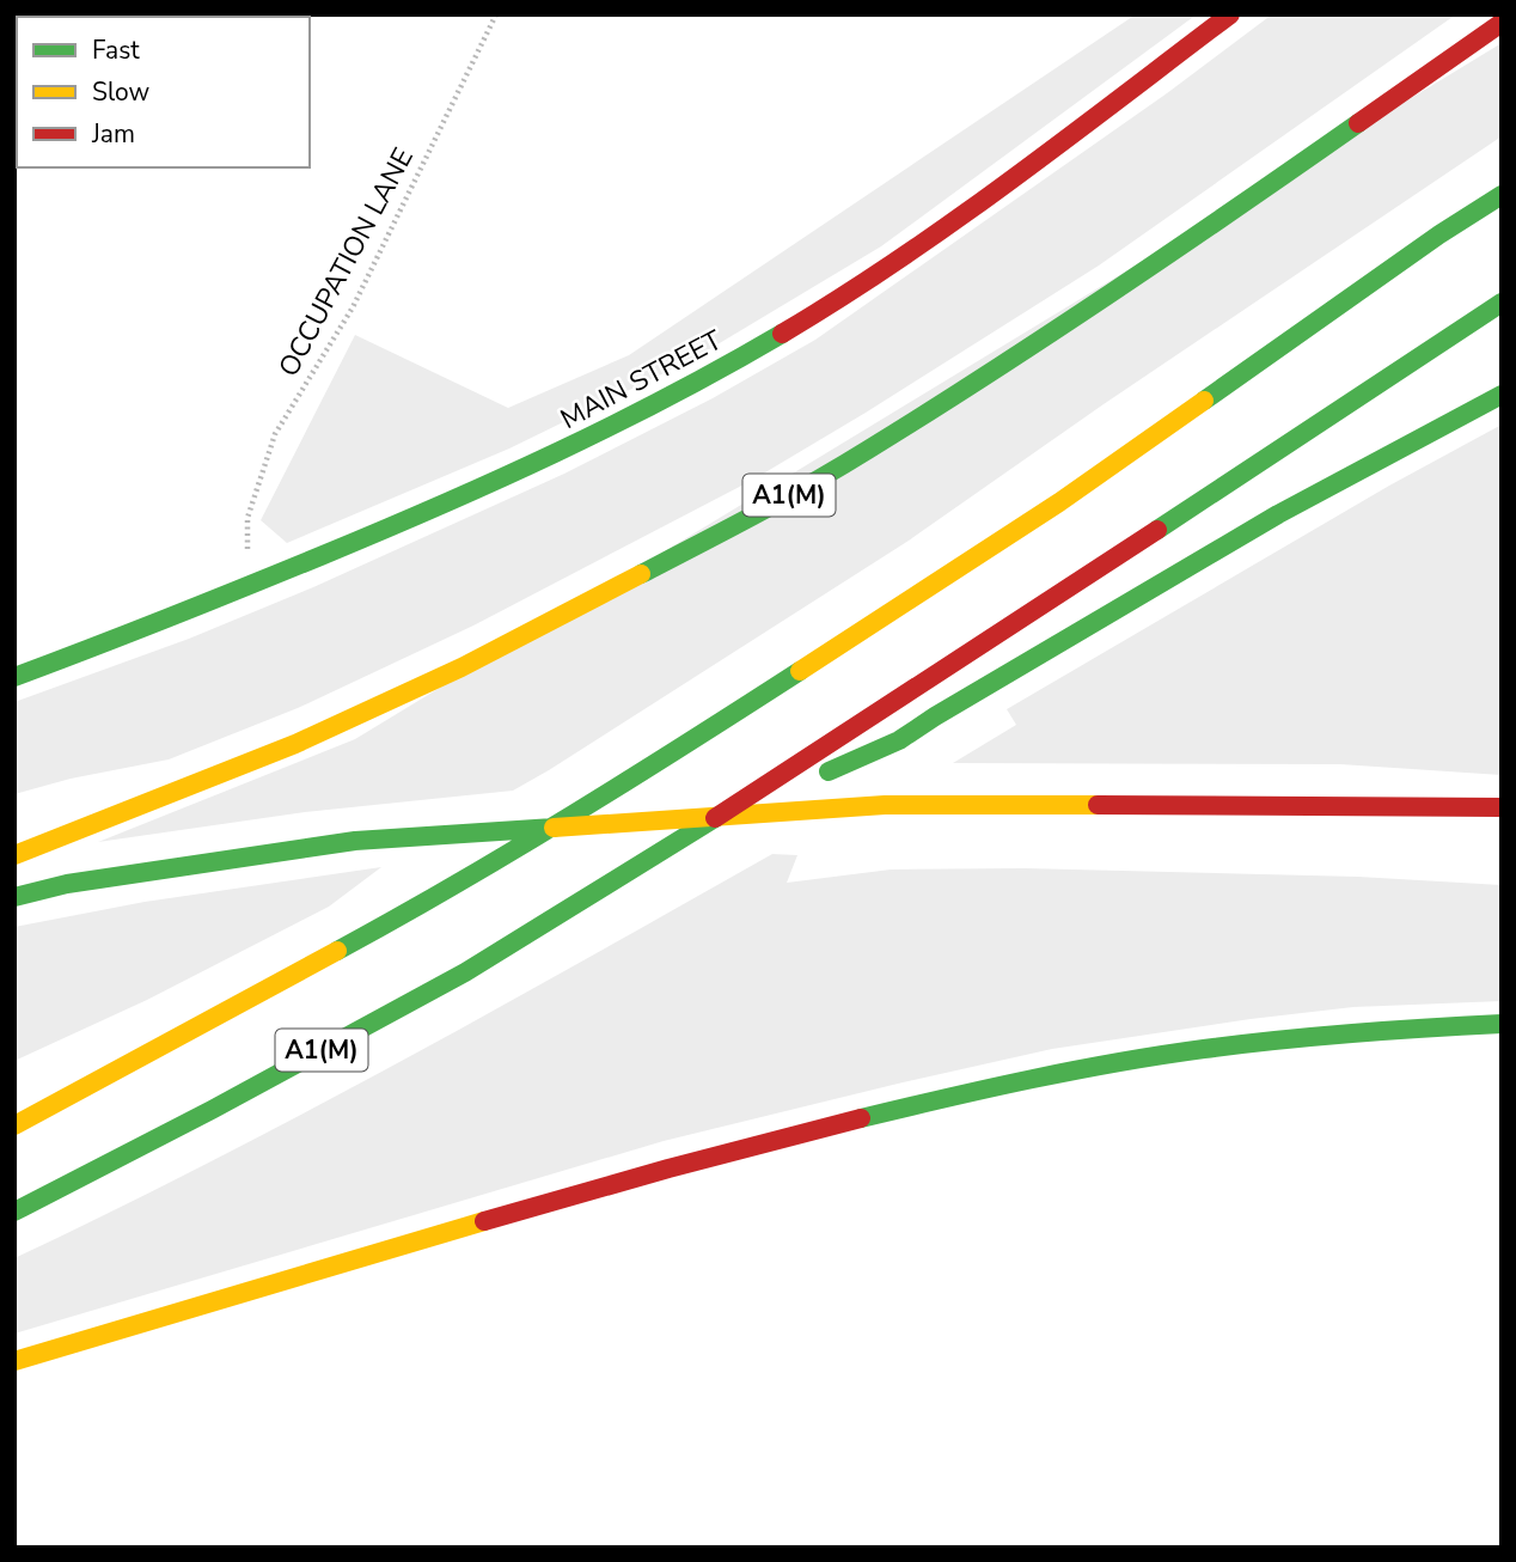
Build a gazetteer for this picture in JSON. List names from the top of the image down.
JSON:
{
  "streets": {
    "main road": ["MAIN STREET", "A1(M)"],
    "path": ["OCCUPATION LANE"]
  },
  "crossings": [
    ["OCCUPATION LANE", "MAIN STREET"]
  ],
  "legend": ["Fast", "Slow", "Jam"]
}
